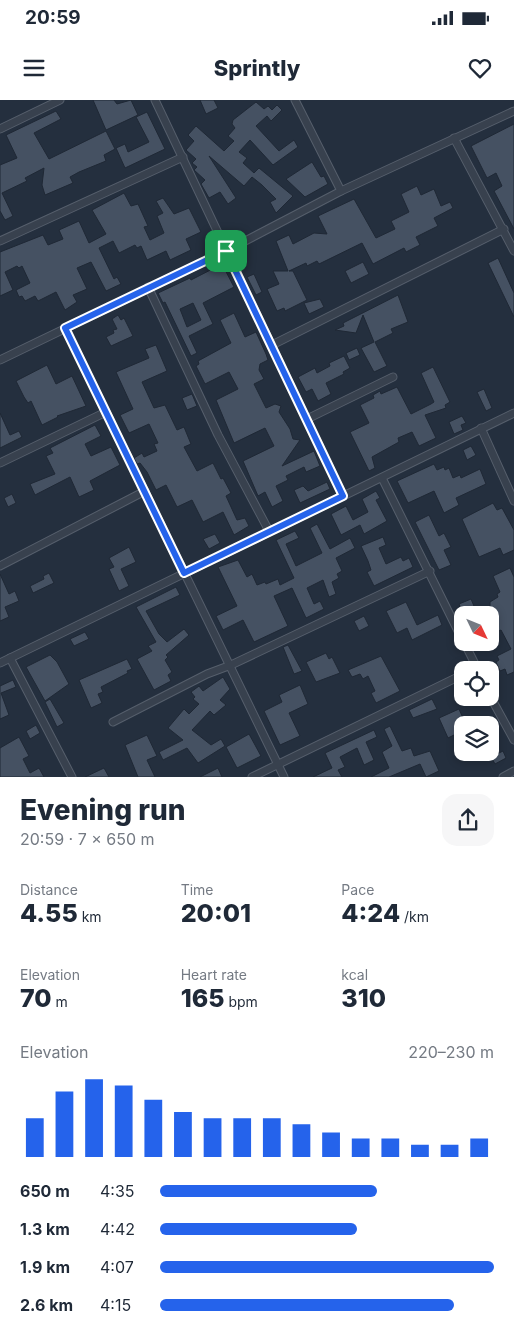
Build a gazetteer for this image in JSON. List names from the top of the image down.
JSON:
{
  "north": "bottom right",
  "page": {
    "status": "20:59",
    "header": "Sprintly",
    "heading": ["Evening run", "20:59 · 7 × 650 m"],
    "stats": [
      ["Distance", "4.55 km"],
      ["Time", "20:01"],
      ["Pace", "4:24 /km"],
      ["Elevation", "70 m"],
      ["Heart rate", "165 bpm"],
      ["kcal", "310"]
    ],
    "chart": ["Elevation", "220–230 m"],
    "list": [
      {
        "name": "650 m",
        "note": "4:35"
      },
      {
        "name": "1.3 km",
        "note": "4:42"
      },
      {
        "name": "1.9 km",
        "note": "4:07"
      },
      {
        "name": "2.6 km",
        "note": "4:15"
      }
    ]
  }
}
